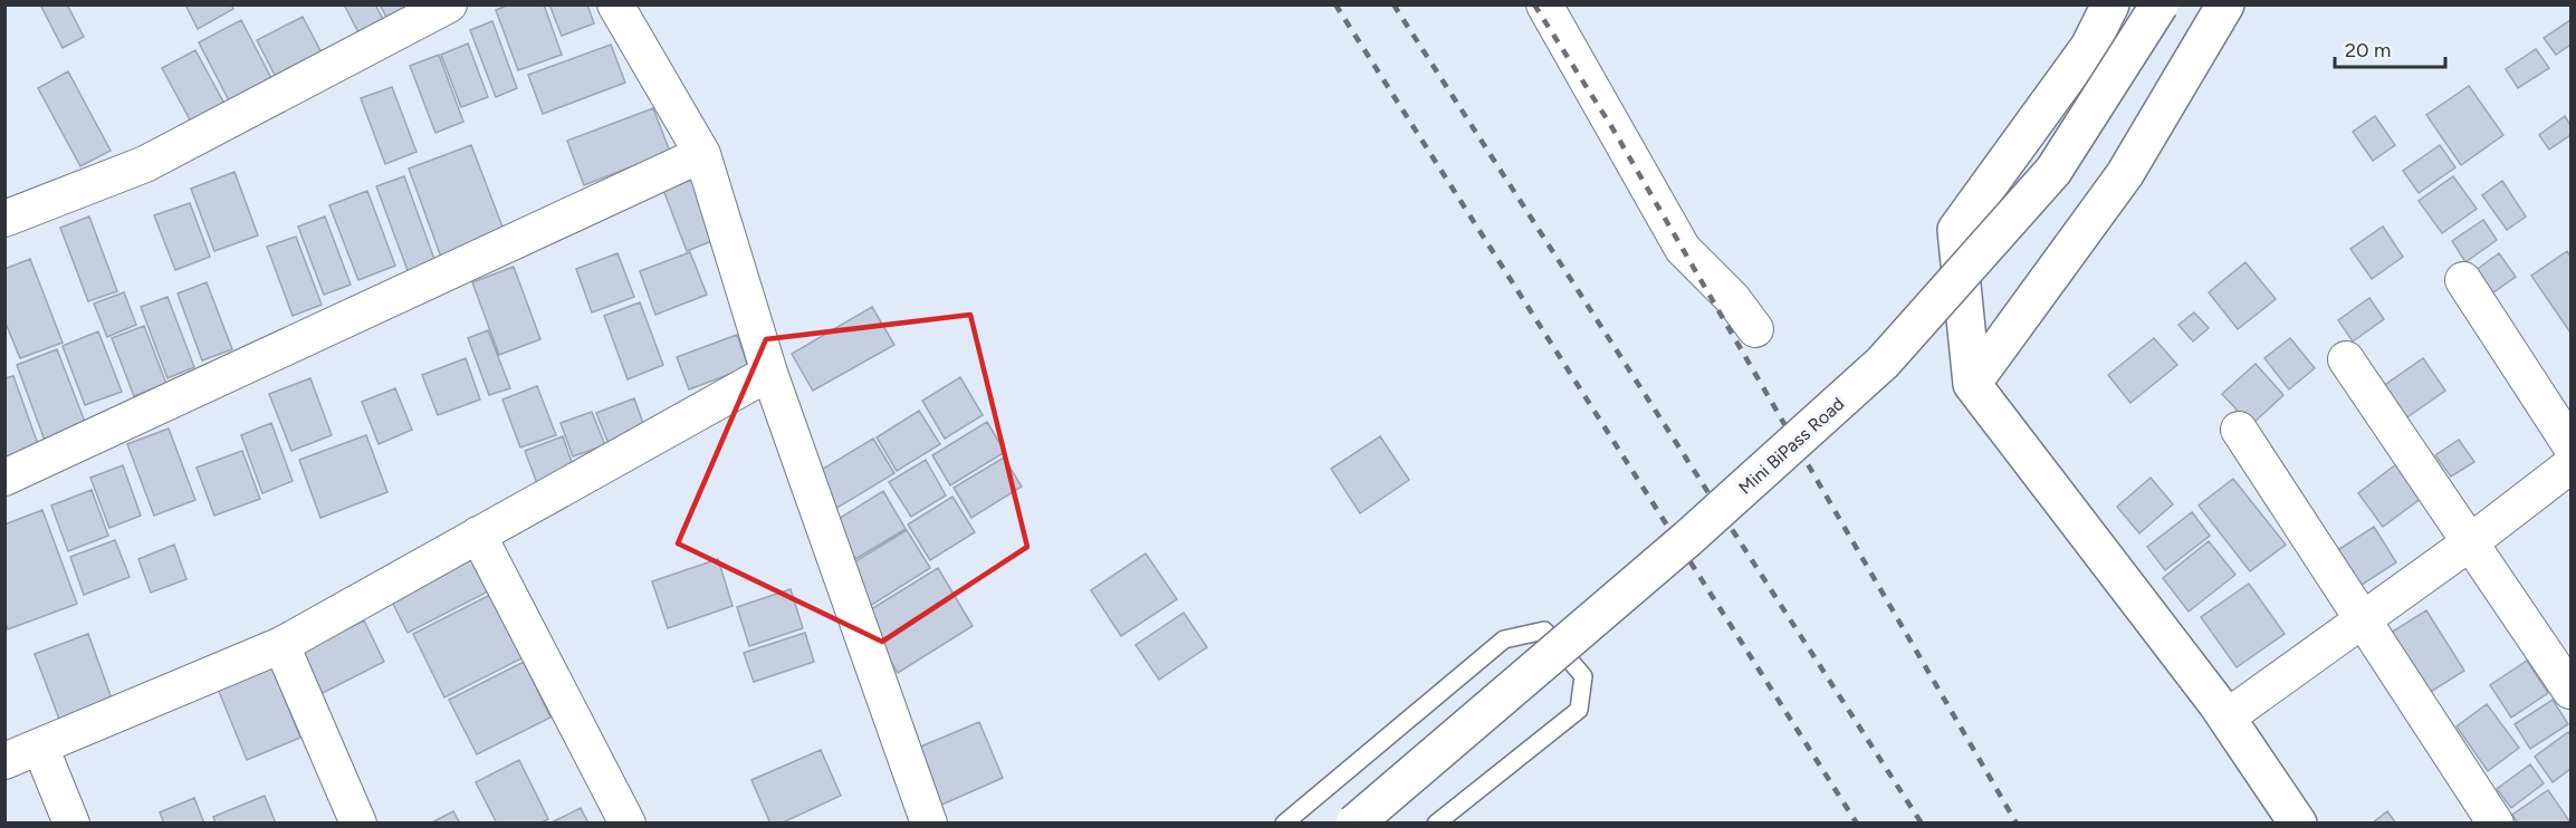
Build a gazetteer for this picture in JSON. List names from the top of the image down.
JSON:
{
  "streets": {
    "street": ["Mini BiPass Road"]
  },
  "scale_bar": "20 m"
}
